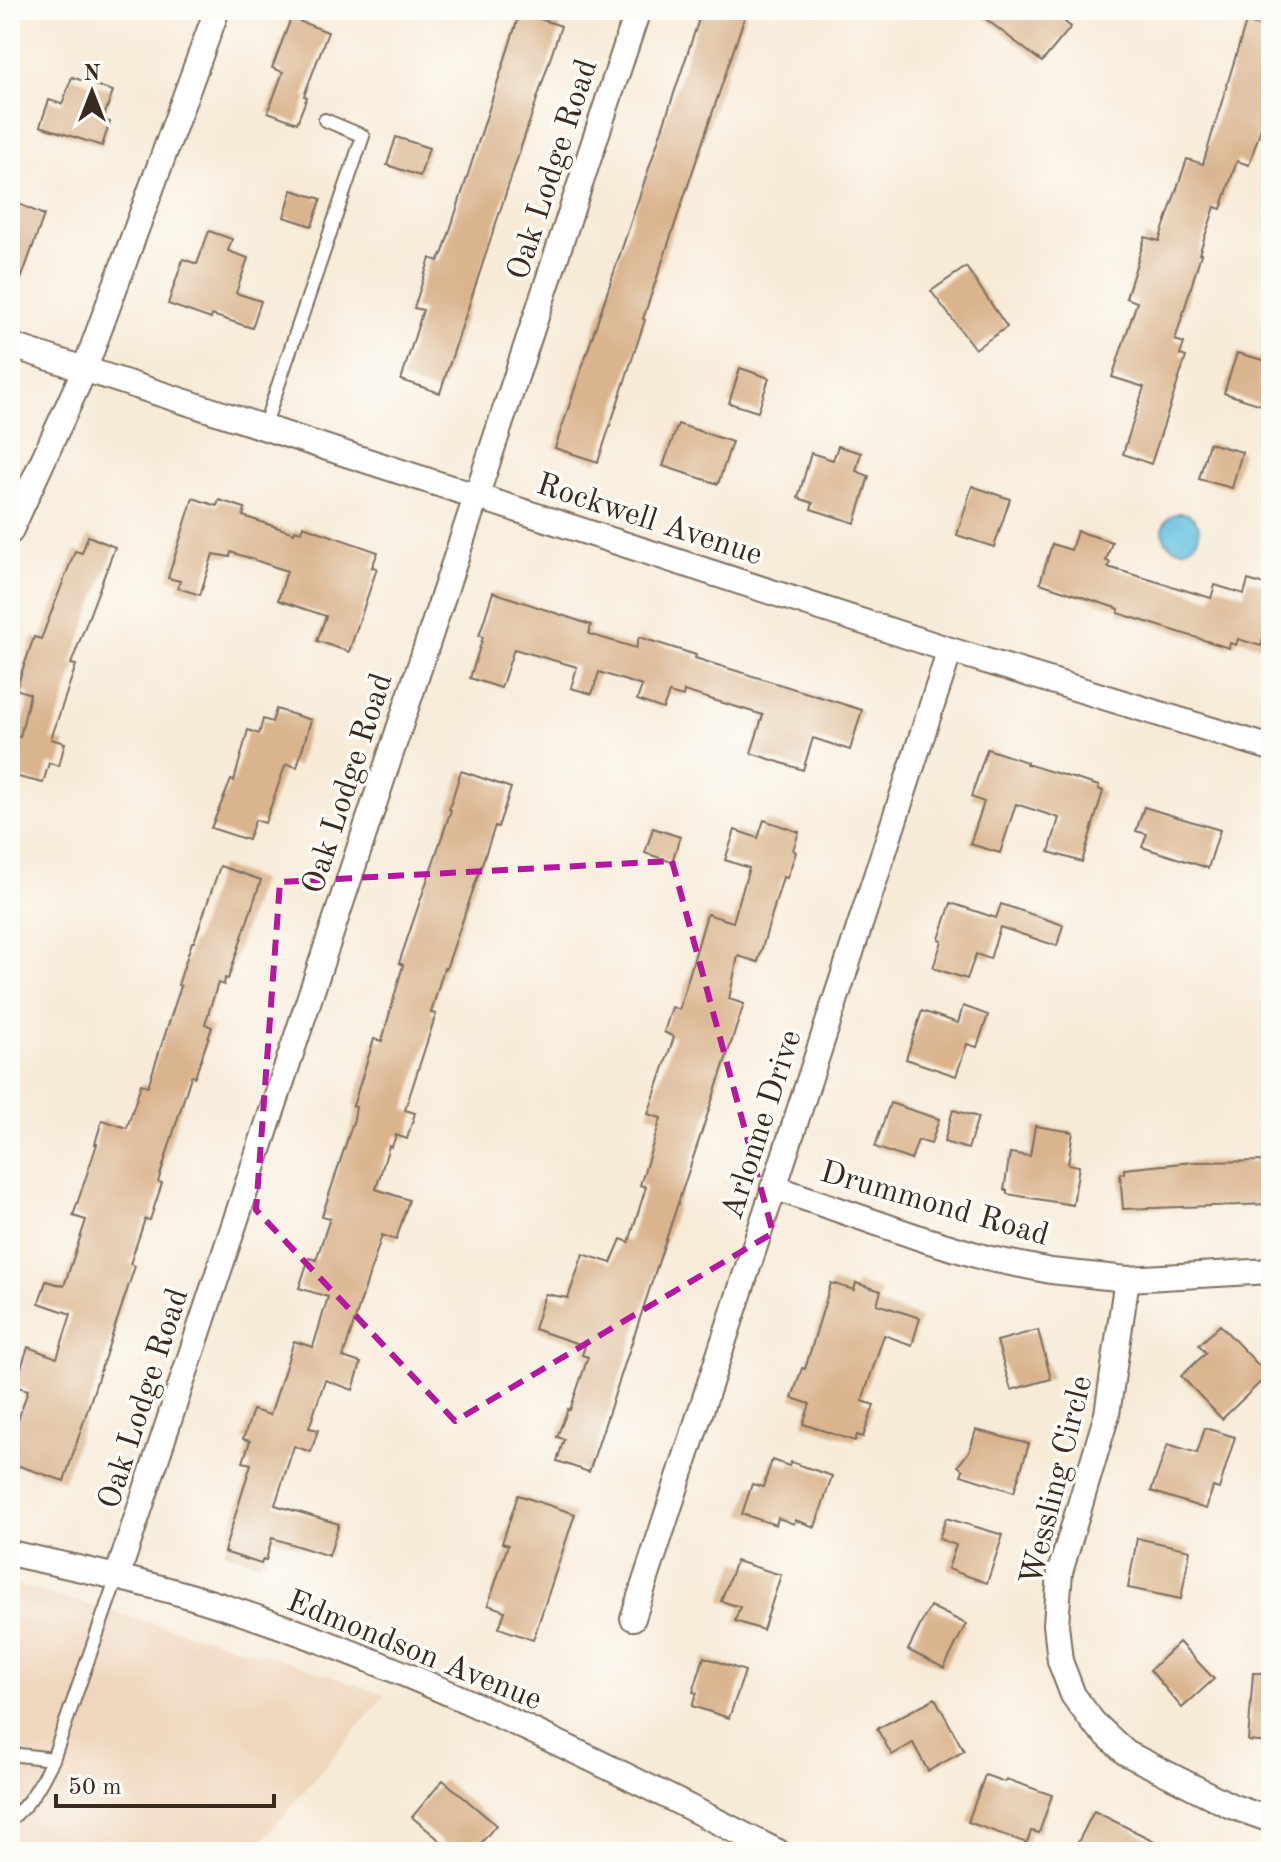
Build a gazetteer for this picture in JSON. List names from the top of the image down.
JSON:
{
  "streets": {
    "street": [
      "Oak Lodge Road",
      "Rockwell Avenue",
      "Arlonne Drive",
      "Drummond Road",
      "Wessling Circle",
      "Edmondson Avenue"
    ]
  },
  "crossings": [
    ["Oak Lodge Road", "Rockwell Avenue"],
    ["Oak Lodge Road", "Edmondson Avenue"],
    ["Rockwell Avenue", "Arlonne Drive"],
    ["Arlonne Drive", "Drummond Road"],
    ["Drummond Road", "Wessling Circle"]
  ],
  "scale_bar": "50 m",
  "north": "top"
}
